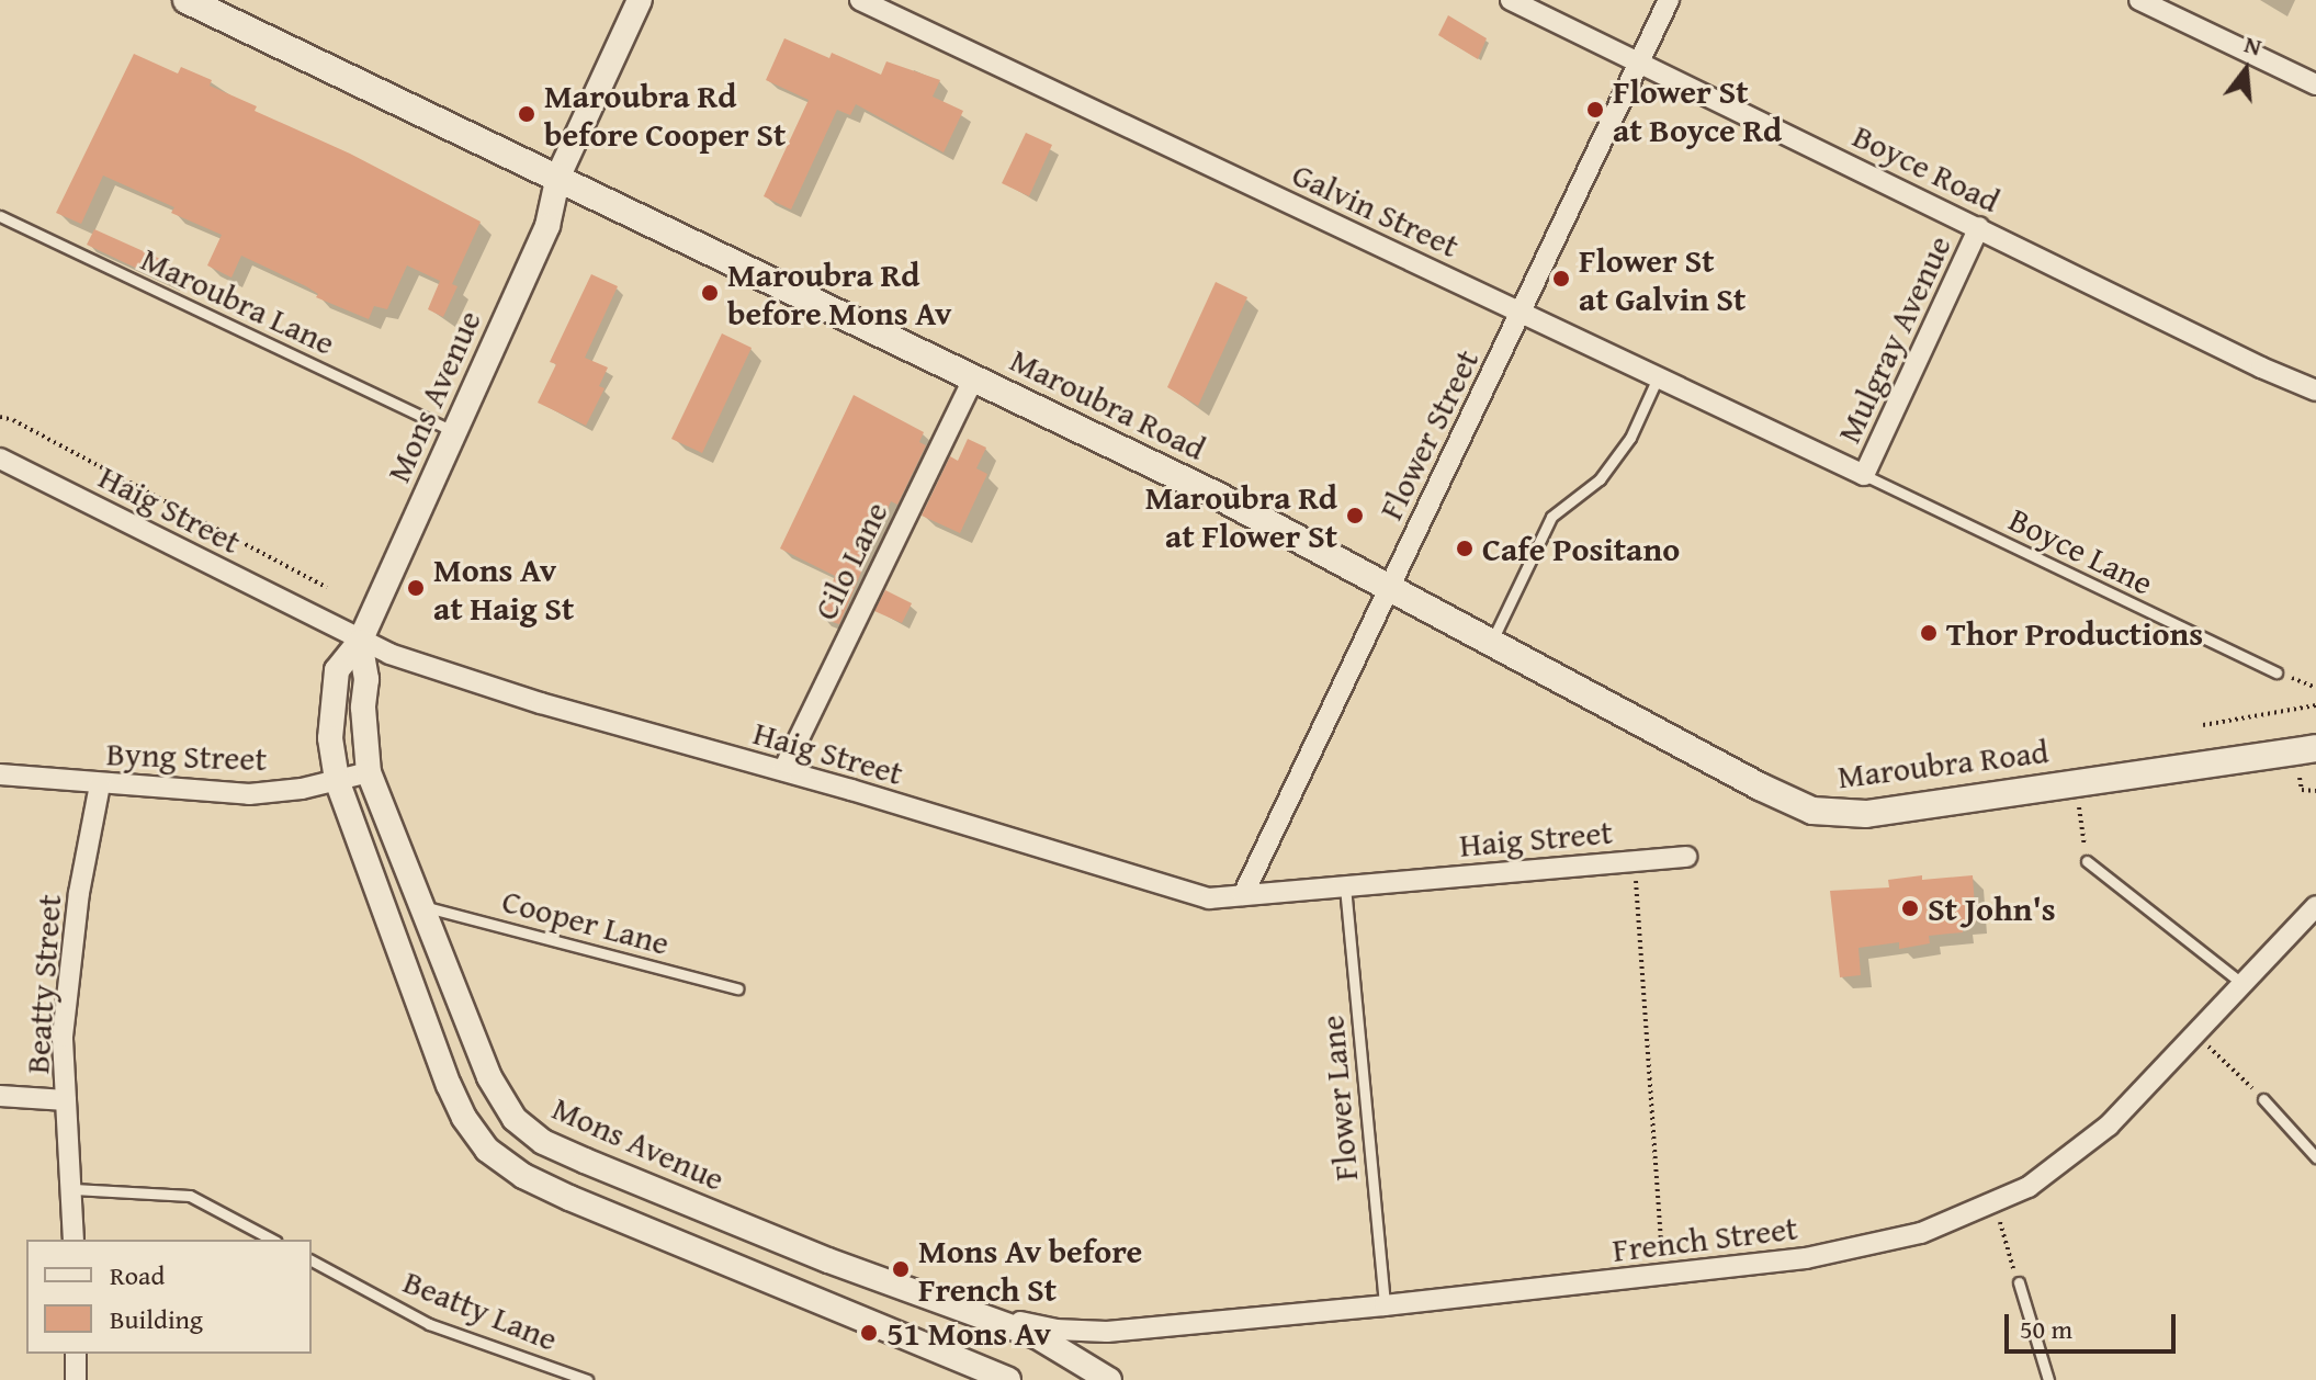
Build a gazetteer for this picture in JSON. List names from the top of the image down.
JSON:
{
  "streets": {
    "main road": ["Maroubra Road"],
    "street": [
      "Boyce Road",
      "Galvin Street",
      "Mulgray Avenue",
      "Mons Avenue",
      "Flower Street",
      "Haig Street",
      "Cilo Lane",
      "Byng Street",
      "Beatty Street",
      "French Street"
    ],
    "lane": [
      "Maroubra Lane",
      "Boyce Lane",
      "Cooper Lane",
      "Flower Lane",
      "Beatty Lane"
    ]
  },
  "crossings": [
    ["Boyce Road", "Mulgray Avenue"],
    ["Boyce Road", "Flower Street"],
    ["Galvin Street", "Mulgray Avenue"],
    ["Galvin Street", "Flower Street"],
    ["Galvin Street", "Boyce Lane"],
    ["Maroubra Lane", "Mons Avenue"],
    ["Mulgray Avenue", "Boyce Lane"],
    ["Mons Avenue", "Maroubra Road"],
    ["Mons Avenue", "Haig Street"],
    ["Mons Avenue", "Byng Street"],
    ["Mons Avenue", "Cooper Lane"],
    ["Mons Avenue", "French Street"],
    ["Maroubra Road", "Flower Street"],
    ["Maroubra Road", "Cilo Lane"],
    ["Flower Street", "Haig Street"],
    ["Haig Street", "Cilo Lane"],
    ["Haig Street", "Flower Lane"],
    ["Byng Street", "Beatty Street"],
    ["Flower Lane", "French Street"]
  ],
  "places": [
    "Flower St at Boyce Rd",
    "Maroubra Rd before Cooper St",
    "Flower St at Galvin St",
    "Maroubra Rd before Mons Av",
    "Maroubra Rd at Flower St",
    "Cafe Positano",
    "Mons Av at Haig St",
    "Thor Productions",
    "St John's",
    "Mons Av before French St",
    "51 Mons Av"
  ],
  "legend": ["Road", "Building"],
  "scale_bar": "50 m",
  "north": "top"
}
